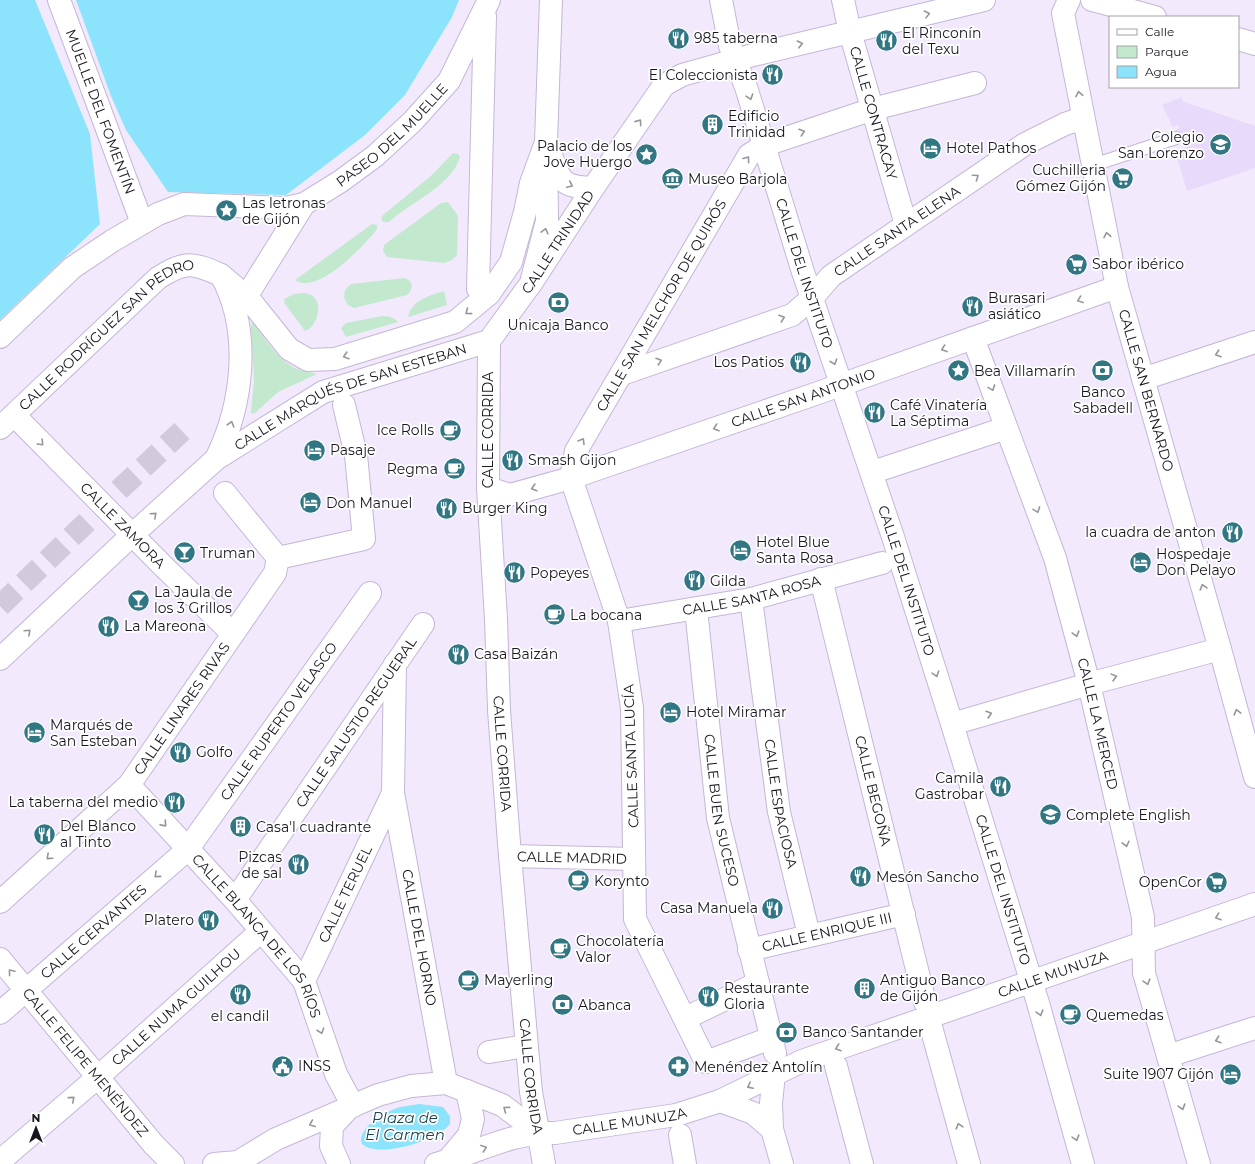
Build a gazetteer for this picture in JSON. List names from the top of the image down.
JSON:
{
  "streets": {
    "street": [
      "MUELLE DEL FOMENTÍN",
      "CALLE CONTRACAY",
      "PASEO DEL MUELLE",
      "CALLE SANTA ELENA",
      "CALLE TRINIDAD",
      "CALLE DEL INSTITUTO",
      "CALLE SAN MELCHOR DE QUIRÓS",
      "CALLE RODRÍGUEZ SAN PEDRO",
      "CALLE SAN BERNARDO",
      "CALLE MARQUÉS DE SAN ESTEBAN",
      "CALLE SAN ANTONIO",
      "CALLE CORRIDA",
      "CALLE ZAMORA",
      "CALLE SANTA ROSA",
      "CALLE LINARES RIVAS",
      "CALLE RUPERTO VELASCO",
      "CALLE SALUSTIO REGUERAL",
      "CALLE LA MERCED",
      "CALLE SANTA LUCÍA",
      "CALLE BEGOÑA",
      "CALLE ESPACIOSA",
      "CALLE BUEN SUCESO",
      "CALLE MADRID",
      "CALLE TERUEL",
      "CALLE CERVANTES",
      "CALLE ENRIQUE III",
      "CALLE BLANCA DE LOS RÍOS",
      "CALLE DEL HORNO",
      "CALLE MUNUZA",
      "CALLE NUMA GUILHOU",
      "CALLE FELIPE MENÉNDEZ"
    ]
  },
  "crossings": [
    ["MUELLE DEL FOMENTÍN", "PASEO DEL MUELLE"],
    ["CALLE CONTRACAY", "CALLE SANTA ELENA"],
    ["CALLE CONTRACAY", "CALLE TRINIDAD"],
    ["CALLE CONTRACAY", "CALLE SAN MELCHOR DE QUIRÓS"],
    ["CALLE SANTA ELENA", "CALLE DEL INSTITUTO"],
    ["CALLE SANTA ELENA", "CALLE SAN MELCHOR DE QUIRÓS"],
    ["CALLE SANTA ELENA", "CALLE SAN BERNARDO"],
    ["CALLE TRINIDAD", "CALLE DEL INSTITUTO"],
    ["CALLE TRINIDAD", "CALLE MARQUÉS DE SAN ESTEBAN"],
    ["CALLE TRINIDAD", "CALLE CORRIDA"],
    ["CALLE DEL INSTITUTO", "CALLE SAN MELCHOR DE QUIRÓS"],
    ["CALLE DEL INSTITUTO", "CALLE SAN ANTONIO"],
    ["CALLE DEL INSTITUTO", "CALLE MUNUZA"],
    ["CALLE SAN MELCHOR DE QUIRÓS", "CALLE SAN ANTONIO"],
    ["CALLE SAN MELCHOR DE QUIRÓS", "CALLE SANTA LUCÍA"],
    ["CALLE RODRÍGUEZ SAN PEDRO", "CALLE MARQUÉS DE SAN ESTEBAN"],
    ["CALLE RODRÍGUEZ SAN PEDRO", "CALLE ZAMORA"],
    ["CALLE SAN BERNARDO", "CALLE SAN ANTONIO"],
    ["CALLE MARQUÉS DE SAN ESTEBAN", "CALLE CORRIDA"],
    ["CALLE MARQUÉS DE SAN ESTEBAN", "CALLE ZAMORA"],
    ["CALLE SAN ANTONIO", "CALLE CORRIDA"],
    ["CALLE SAN ANTONIO", "CALLE LA MERCED"],
    ["CALLE SAN ANTONIO", "CALLE SANTA LUCÍA"],
    ["CALLE CORRIDA", "CALLE MADRID"],
    ["CALLE CORRIDA", "CALLE MUNUZA"],
    ["CALLE ZAMORA", "CALLE LINARES RIVAS"],
    ["CALLE SANTA ROSA", "CALLE SANTA LUCÍA"],
    ["CALLE SANTA ROSA", "CALLE BEGOÑA"],
    ["CALLE SANTA ROSA", "CALLE ESPACIOSA"],
    ["CALLE SANTA ROSA", "CALLE BUEN SUCESO"],
    ["CALLE LINARES RIVAS", "CALLE BLANCA DE LOS RÍOS"],
    ["CALLE RUPERTO VELASCO", "CALLE CERVANTES"],
    ["CALLE RUPERTO VELASCO", "CALLE BLANCA DE LOS RÍOS"],
    ["CALLE SALUSTIO REGUERAL", "CALLE TERUEL"],
    ["CALLE SALUSTIO REGUERAL", "CALLE BLANCA DE LOS RÍOS"],
    ["CALLE LA MERCED", "CALLE MUNUZA"],
    ["CALLE SANTA LUCÍA", "CALLE BUEN SUCESO"],
    ["CALLE SANTA LUCÍA", "CALLE MADRID"],
    ["CALLE BEGOÑA", "CALLE ENRIQUE III"],
    ["CALLE BEGOÑA", "CALLE MUNUZA"],
    ["CALLE ESPACIOSA", "CALLE ENRIQUE III"],
    ["CALLE BUEN SUCESO", "CALLE ENRIQUE III"],
    ["CALLE TERUEL", "CALLE BLANCA DE LOS RÍOS"],
    ["CALLE TERUEL", "CALLE DEL HORNO"],
    ["CALLE CERVANTES", "CALLE BLANCA DE LOS RÍOS"],
    ["CALLE CERVANTES", "CALLE FELIPE MENÉNDEZ"],
    ["CALLE BLANCA DE LOS RÍOS", "CALLE NUMA GUILHOU"],
    ["CALLE NUMA GUILHOU", "CALLE FELIPE MENÉNDEZ"]
  ],
  "one_way": [
    "CALLE SANTA ELENA",
    "CALLE TRINIDAD",
    "CALLE DEL INSTITUTO",
    "CALLE SAN MELCHOR DE QUIRÓS",
    "CALLE SAN BERNARDO",
    "CALLE SAN ANTONIO",
    "CALLE ZAMORA",
    "CALLE LINARES RIVAS",
    "CALLE LA MERCED",
    "CALLE CERVANTES",
    "CALLE BLANCA DE LOS RÍOS",
    "CALLE NUMA GUILHOU"
  ],
  "water": ["Plaza de El Carmen"],
  "places": {
    "restaurant": [
      "985 taberna",
      "El Rinconín del Texu",
      "El Coleccionista",
      "Burasari asiático",
      "Los Patios",
      "Café Vinatería La Séptima",
      "Smash Gijon",
      "Burger King",
      "la cuadra de anton",
      "Popeyes",
      "Gilda",
      "La Mareona",
      "Casa Baizán",
      "Golfo",
      "Camila Gastrobar",
      "La taberna del medio",
      "Del Blanco al Tinto",
      "Pizcas de sal",
      "Mesón Sancho",
      "Casa Manuela",
      "Platero",
      "el candil",
      "Restaurante Gloria"
    ],
    "building": ["Edificio Trinidad", "Casa'l cuadrante", "Antiguo Banco de Gijón"],
    "school or university": ["Colegio San Lorenzo", "Complete English"],
    "hotel": [
      "Hotel Pathos",
      "Pasaje",
      "Don Manuel",
      "Hotel Blue Santa Rosa",
      "Hospedaje Don Pelayo",
      "Hotel Miramar",
      "Marqués de San Esteban",
      "Suite 1907 Gijón"
    ],
    "place": ["Palacio de los Jove Huergo", "Las letronas de Gijón", "Bea Villamarín"],
    "supermarket": ["Cuchilleria Gómez Gijón", "Sabor ibérico", "OpenCor"],
    "museum": ["Museo Barjola"],
    "bank": [
      "Unicaja Banco",
      "Banco Sabadell",
      "Abanca",
      "Banco Santander"
    ],
    "cafe": [
      "Ice Rolls",
      "Regma",
      "La bocana",
      "Korynto",
      "Chocolatería Valor",
      "Mayerling",
      "Quemedas"
    ],
    "bar": ["Truman", "La Jaula de los 3 Grillos"],
    "public building": ["INSS"],
    "pharmacy": ["Menéndez Antolín"]
  },
  "legend": ["Calle", "Parque", "Agua"],
  "north": "top"
}
